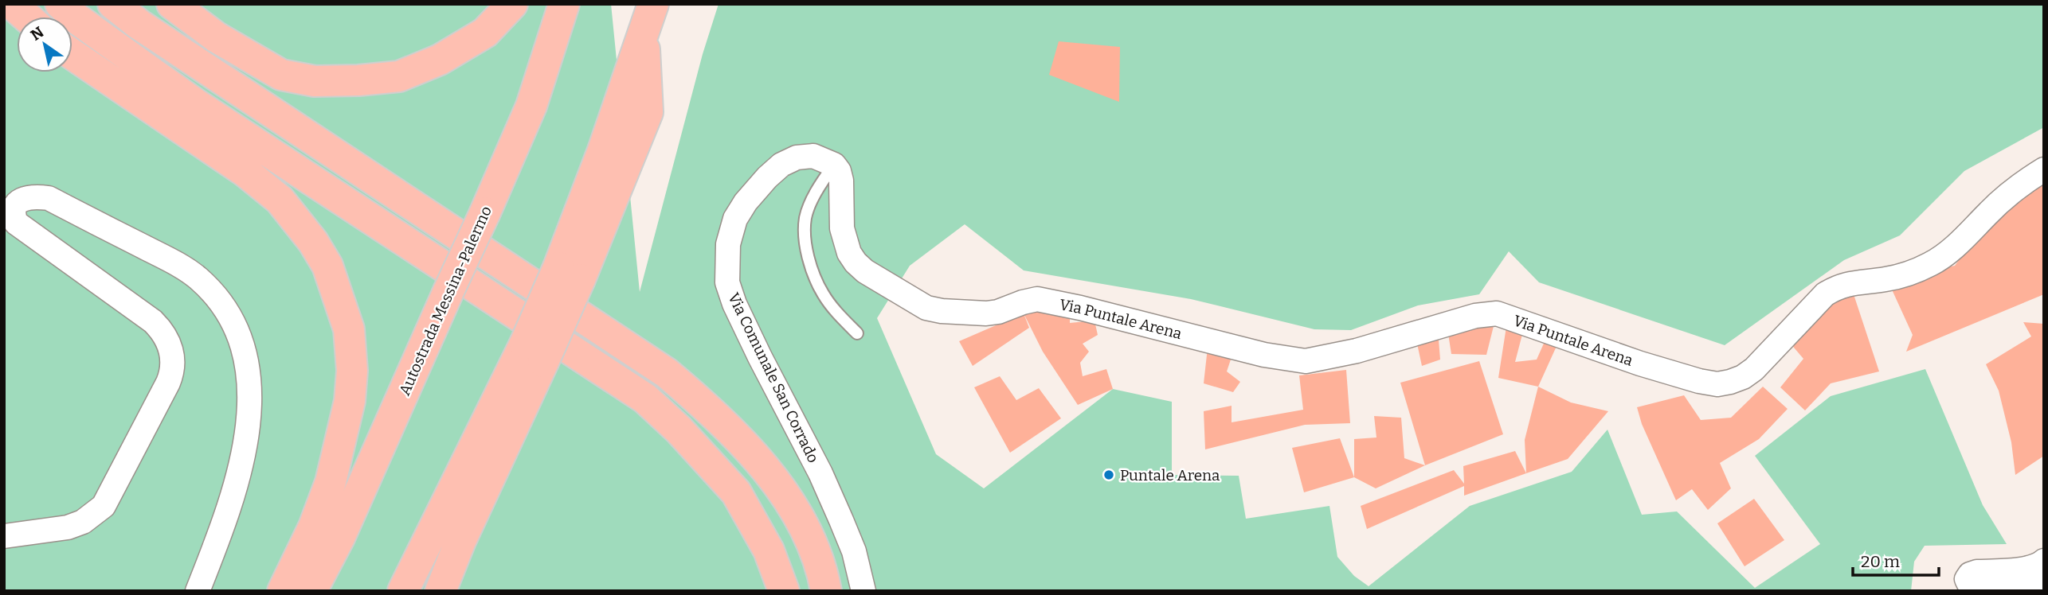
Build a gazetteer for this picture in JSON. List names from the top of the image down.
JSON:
{
  "streets": {
    "highway": ["Autostrada Messina-Palermo"],
    "street": ["Via Puntale Arena", "Via Comunale San Corrado"]
  },
  "crossings": [
    ["Via Puntale Arena", "Via Comunale San Corrado"]
  ],
  "places": ["Puntale Arena"],
  "scale_bar": "20 m",
  "north": "top left"
}
